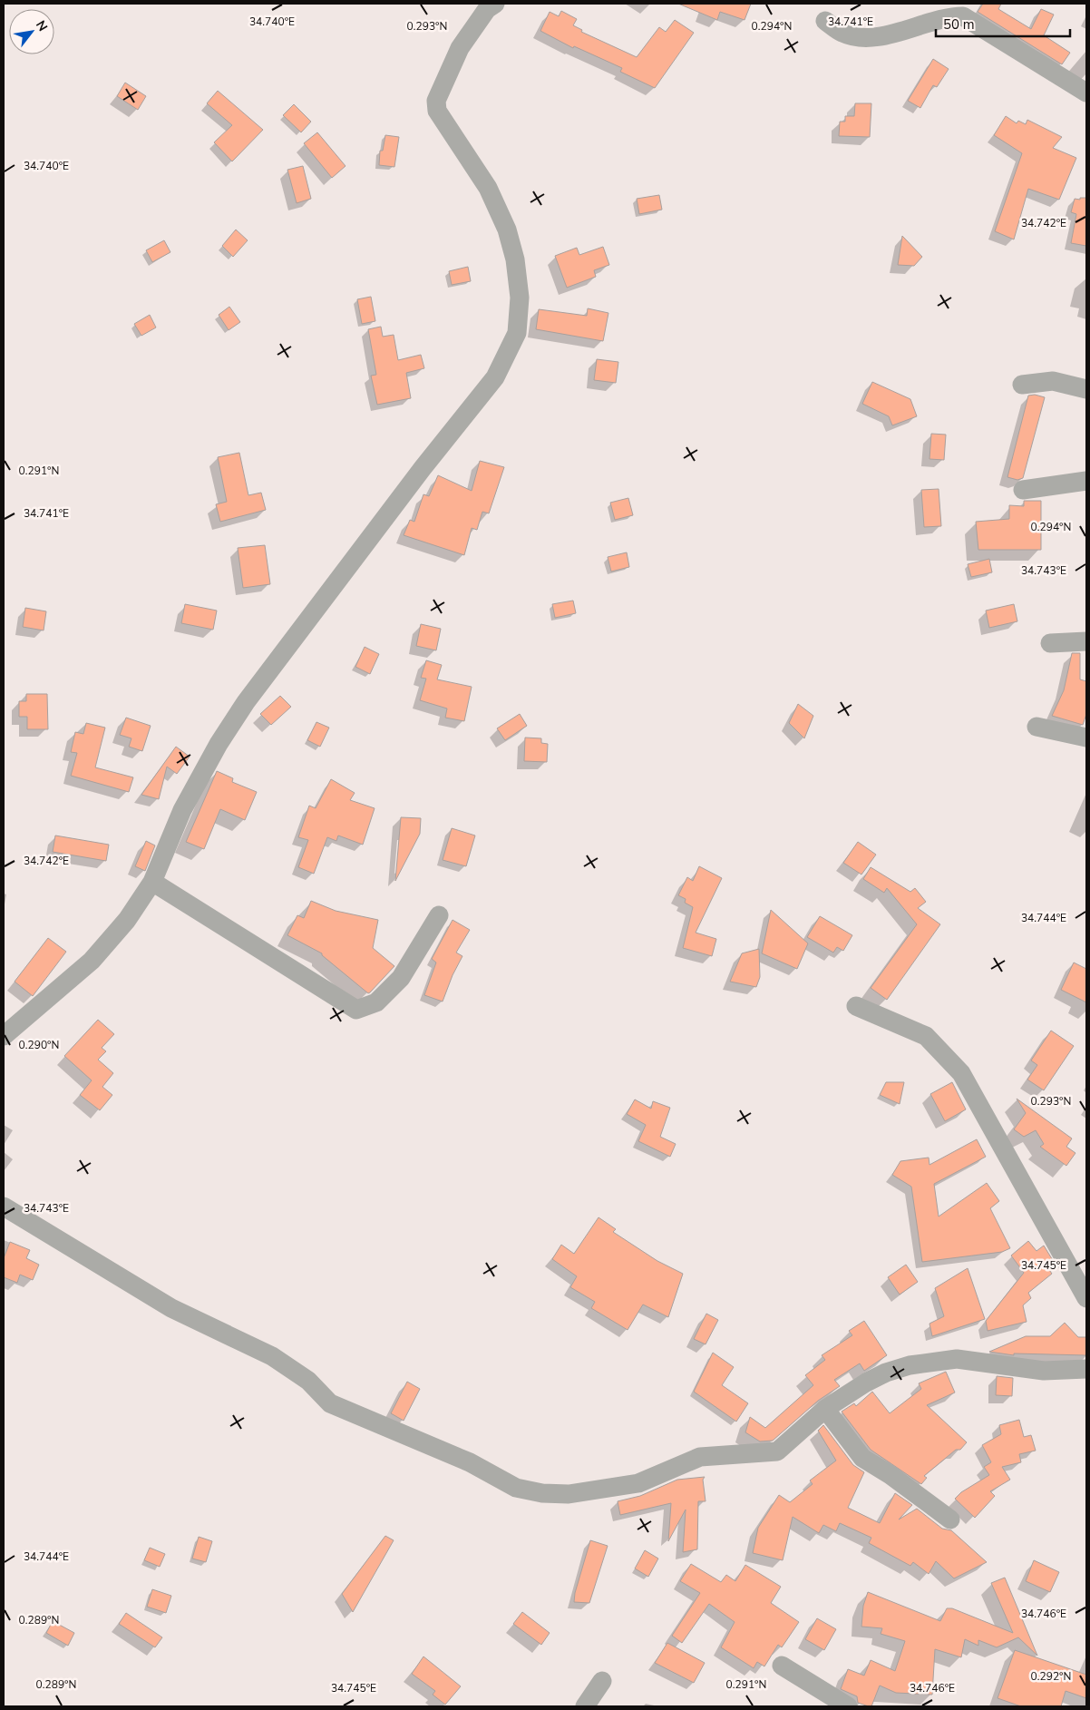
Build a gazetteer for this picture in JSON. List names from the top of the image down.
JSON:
{
  "scale_bar": "50 m",
  "north": "top right",
  "coordinates": [
    "34.740°E",
    "34.741°E",
    "0.293°N",
    "0.294°N",
    "34.742°E",
    "0.291°N",
    "34.743°E",
    "34.744°E",
    "0.290°N",
    "34.745°E",
    "34.746°E",
    "0.289°N",
    "0.292°N"
  ]
}
